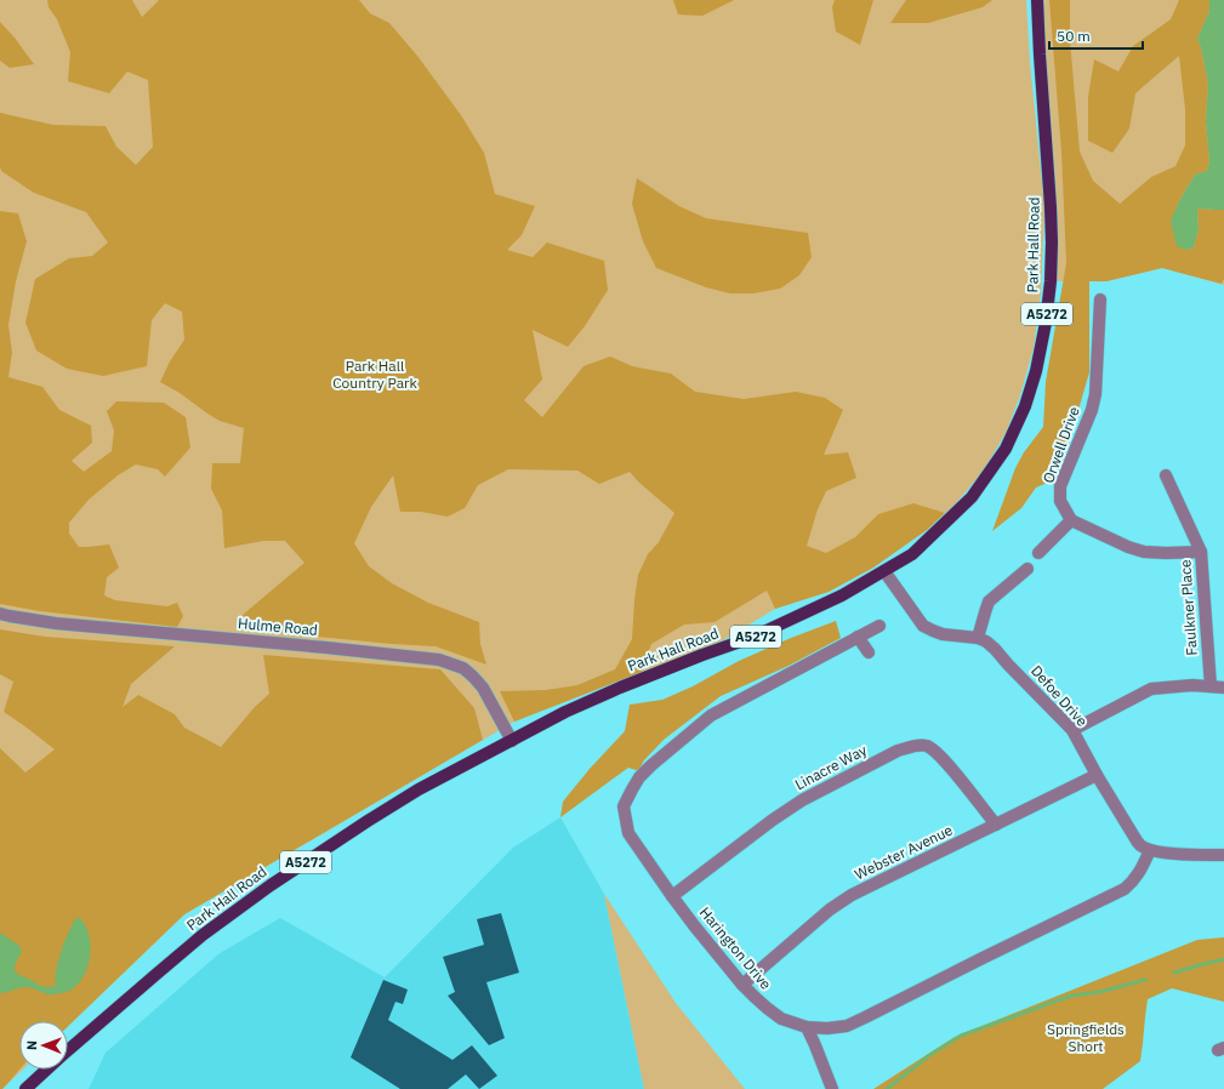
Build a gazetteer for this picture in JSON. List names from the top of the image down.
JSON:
{
  "streets": {
    "main road": ["Park Hall Road", "A5272"],
    "street": [
      "Orwell Drive",
      "Faulkner Place",
      "Hulme Road",
      "Defoe Drive",
      "Linacre Way",
      "Webster Avenue",
      "Harington Drive"
    ]
  },
  "crossings": [
    ["Park Hall Road", "Hulme Road"],
    ["Park Hall Road", "Defoe Drive"],
    ["Defoe Drive", "Webster Avenue"],
    ["Defoe Drive", "Harington Drive"],
    ["Linacre Way", "Webster Avenue"],
    ["Linacre Way", "Harington Drive"],
    ["Webster Avenue", "Harington Drive"]
  ],
  "parks": ["Park Hall Country Park", "Springfields Short"],
  "scale_bar": "50 m",
  "north": "left"
}
